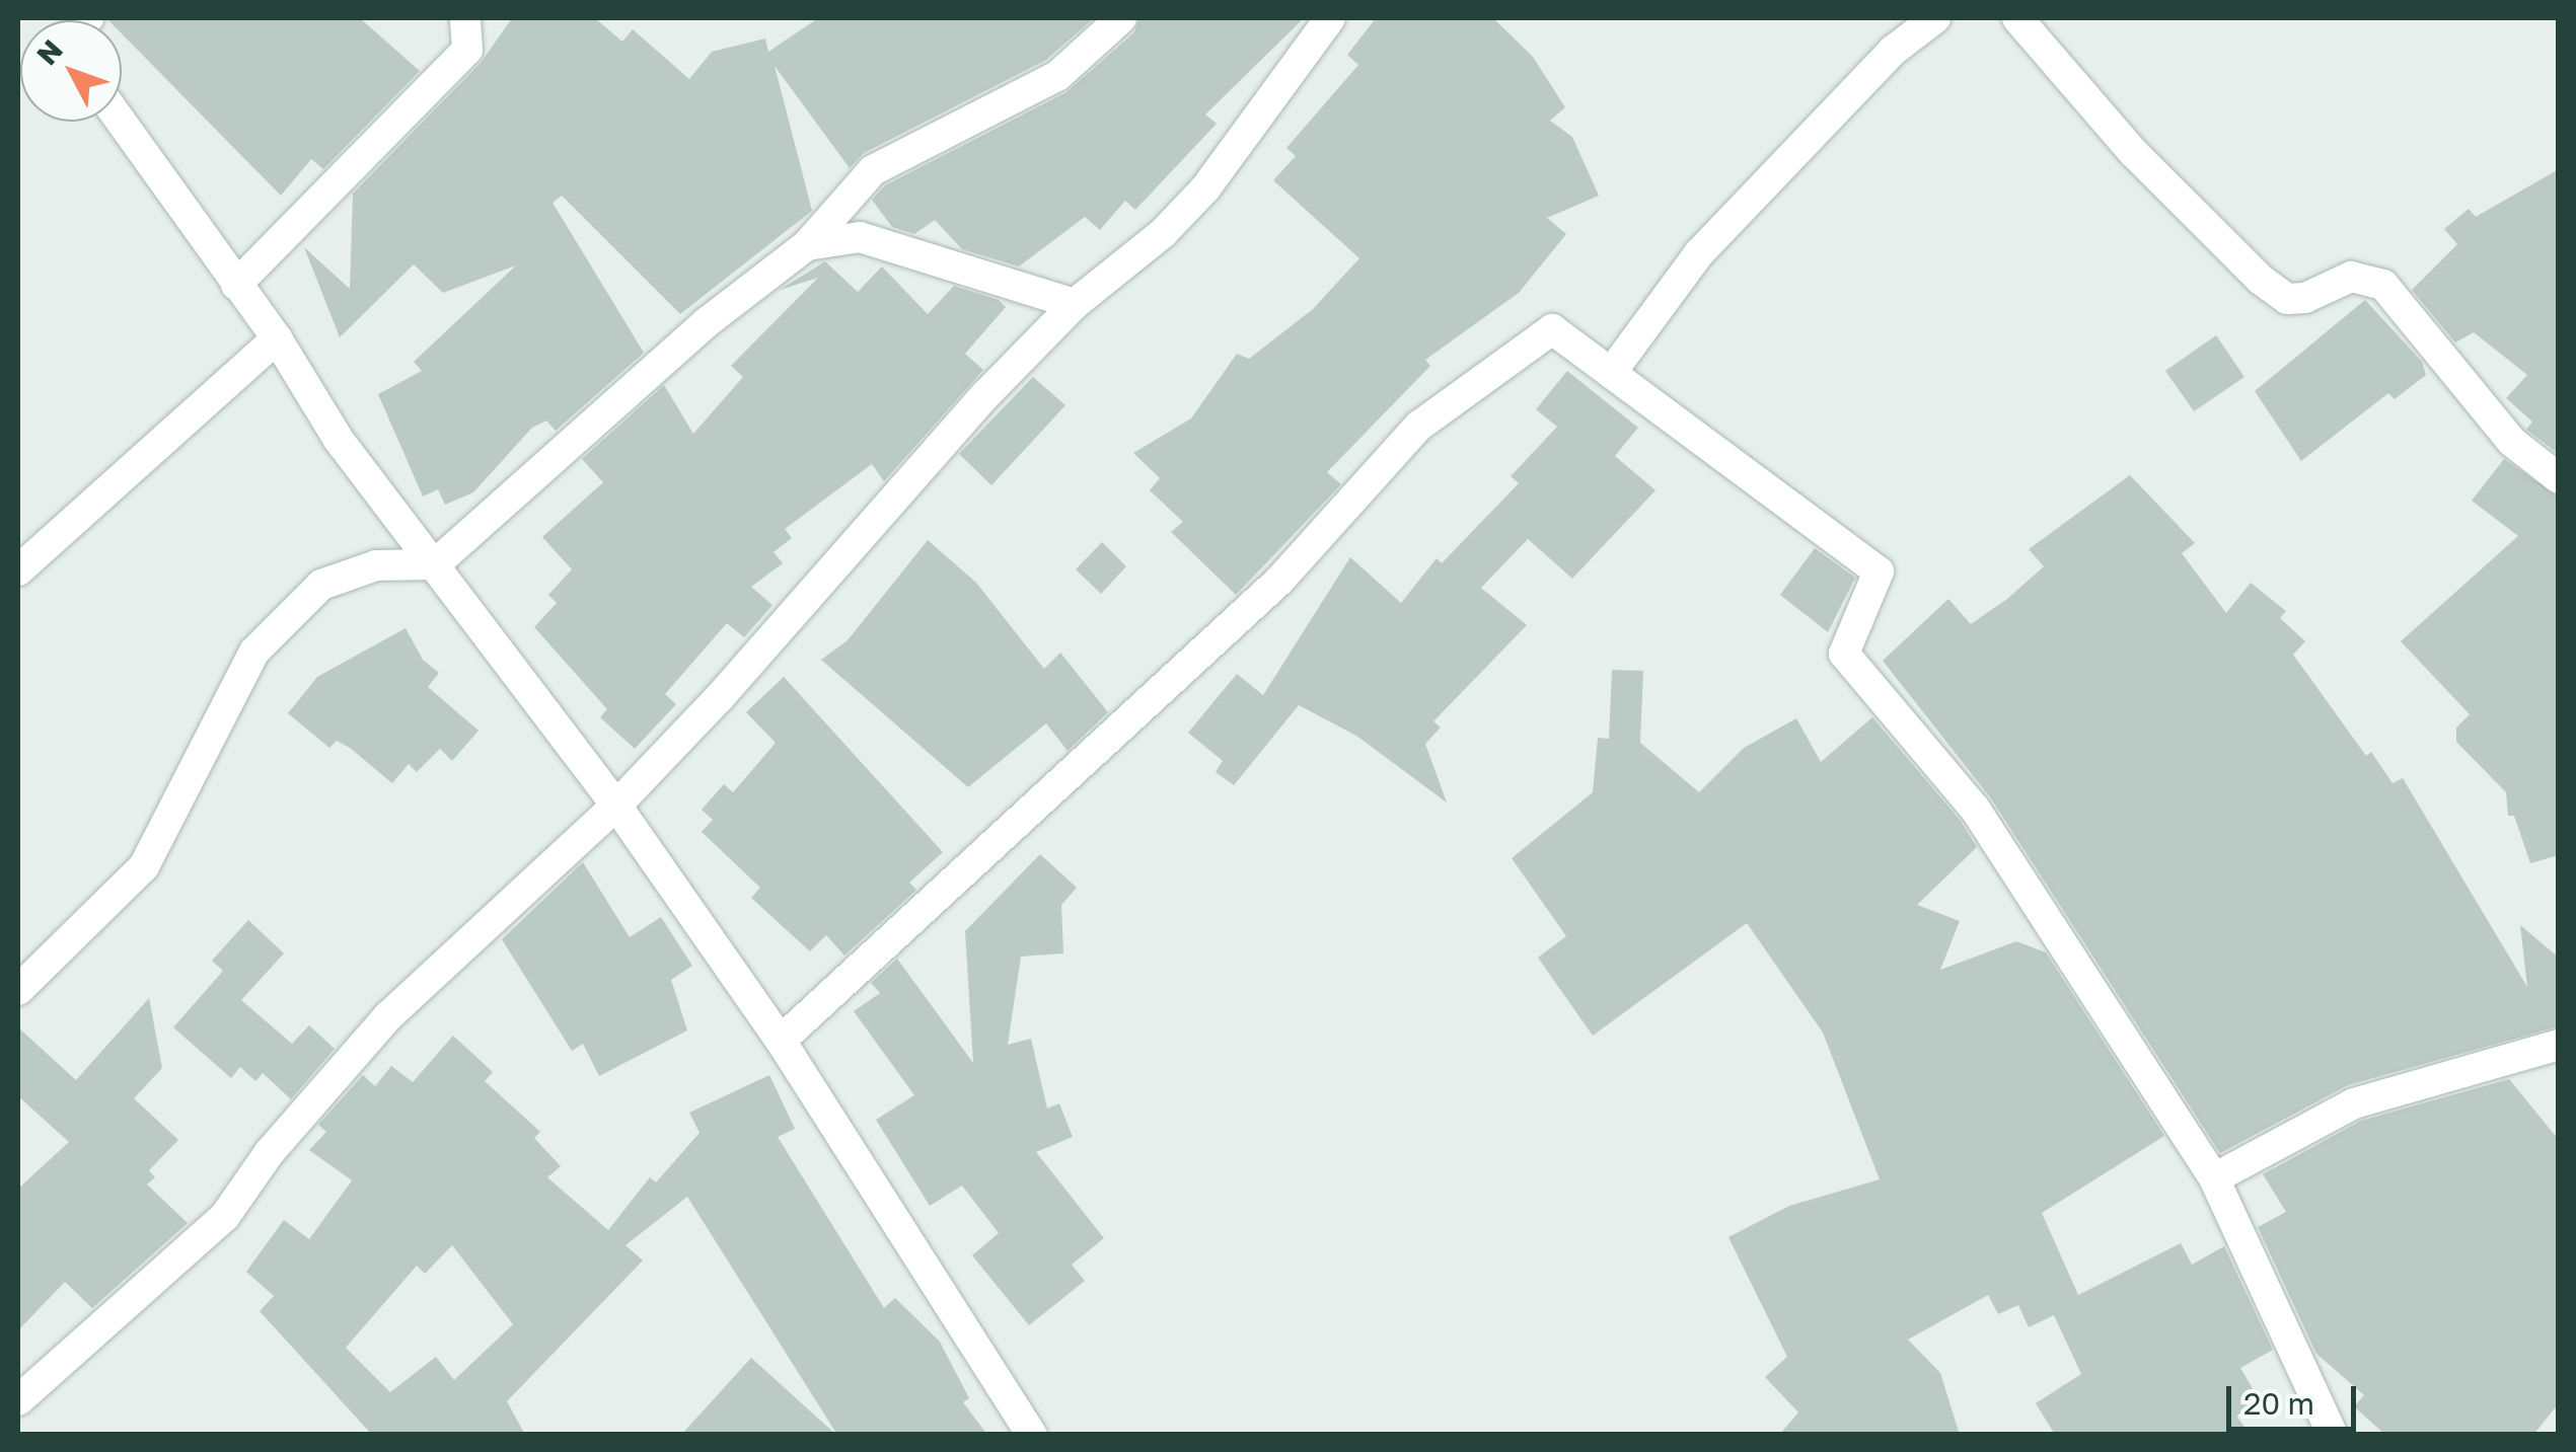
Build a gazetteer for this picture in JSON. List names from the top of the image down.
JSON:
{
  "scale_bar": "20 m",
  "north": "top left"
}
